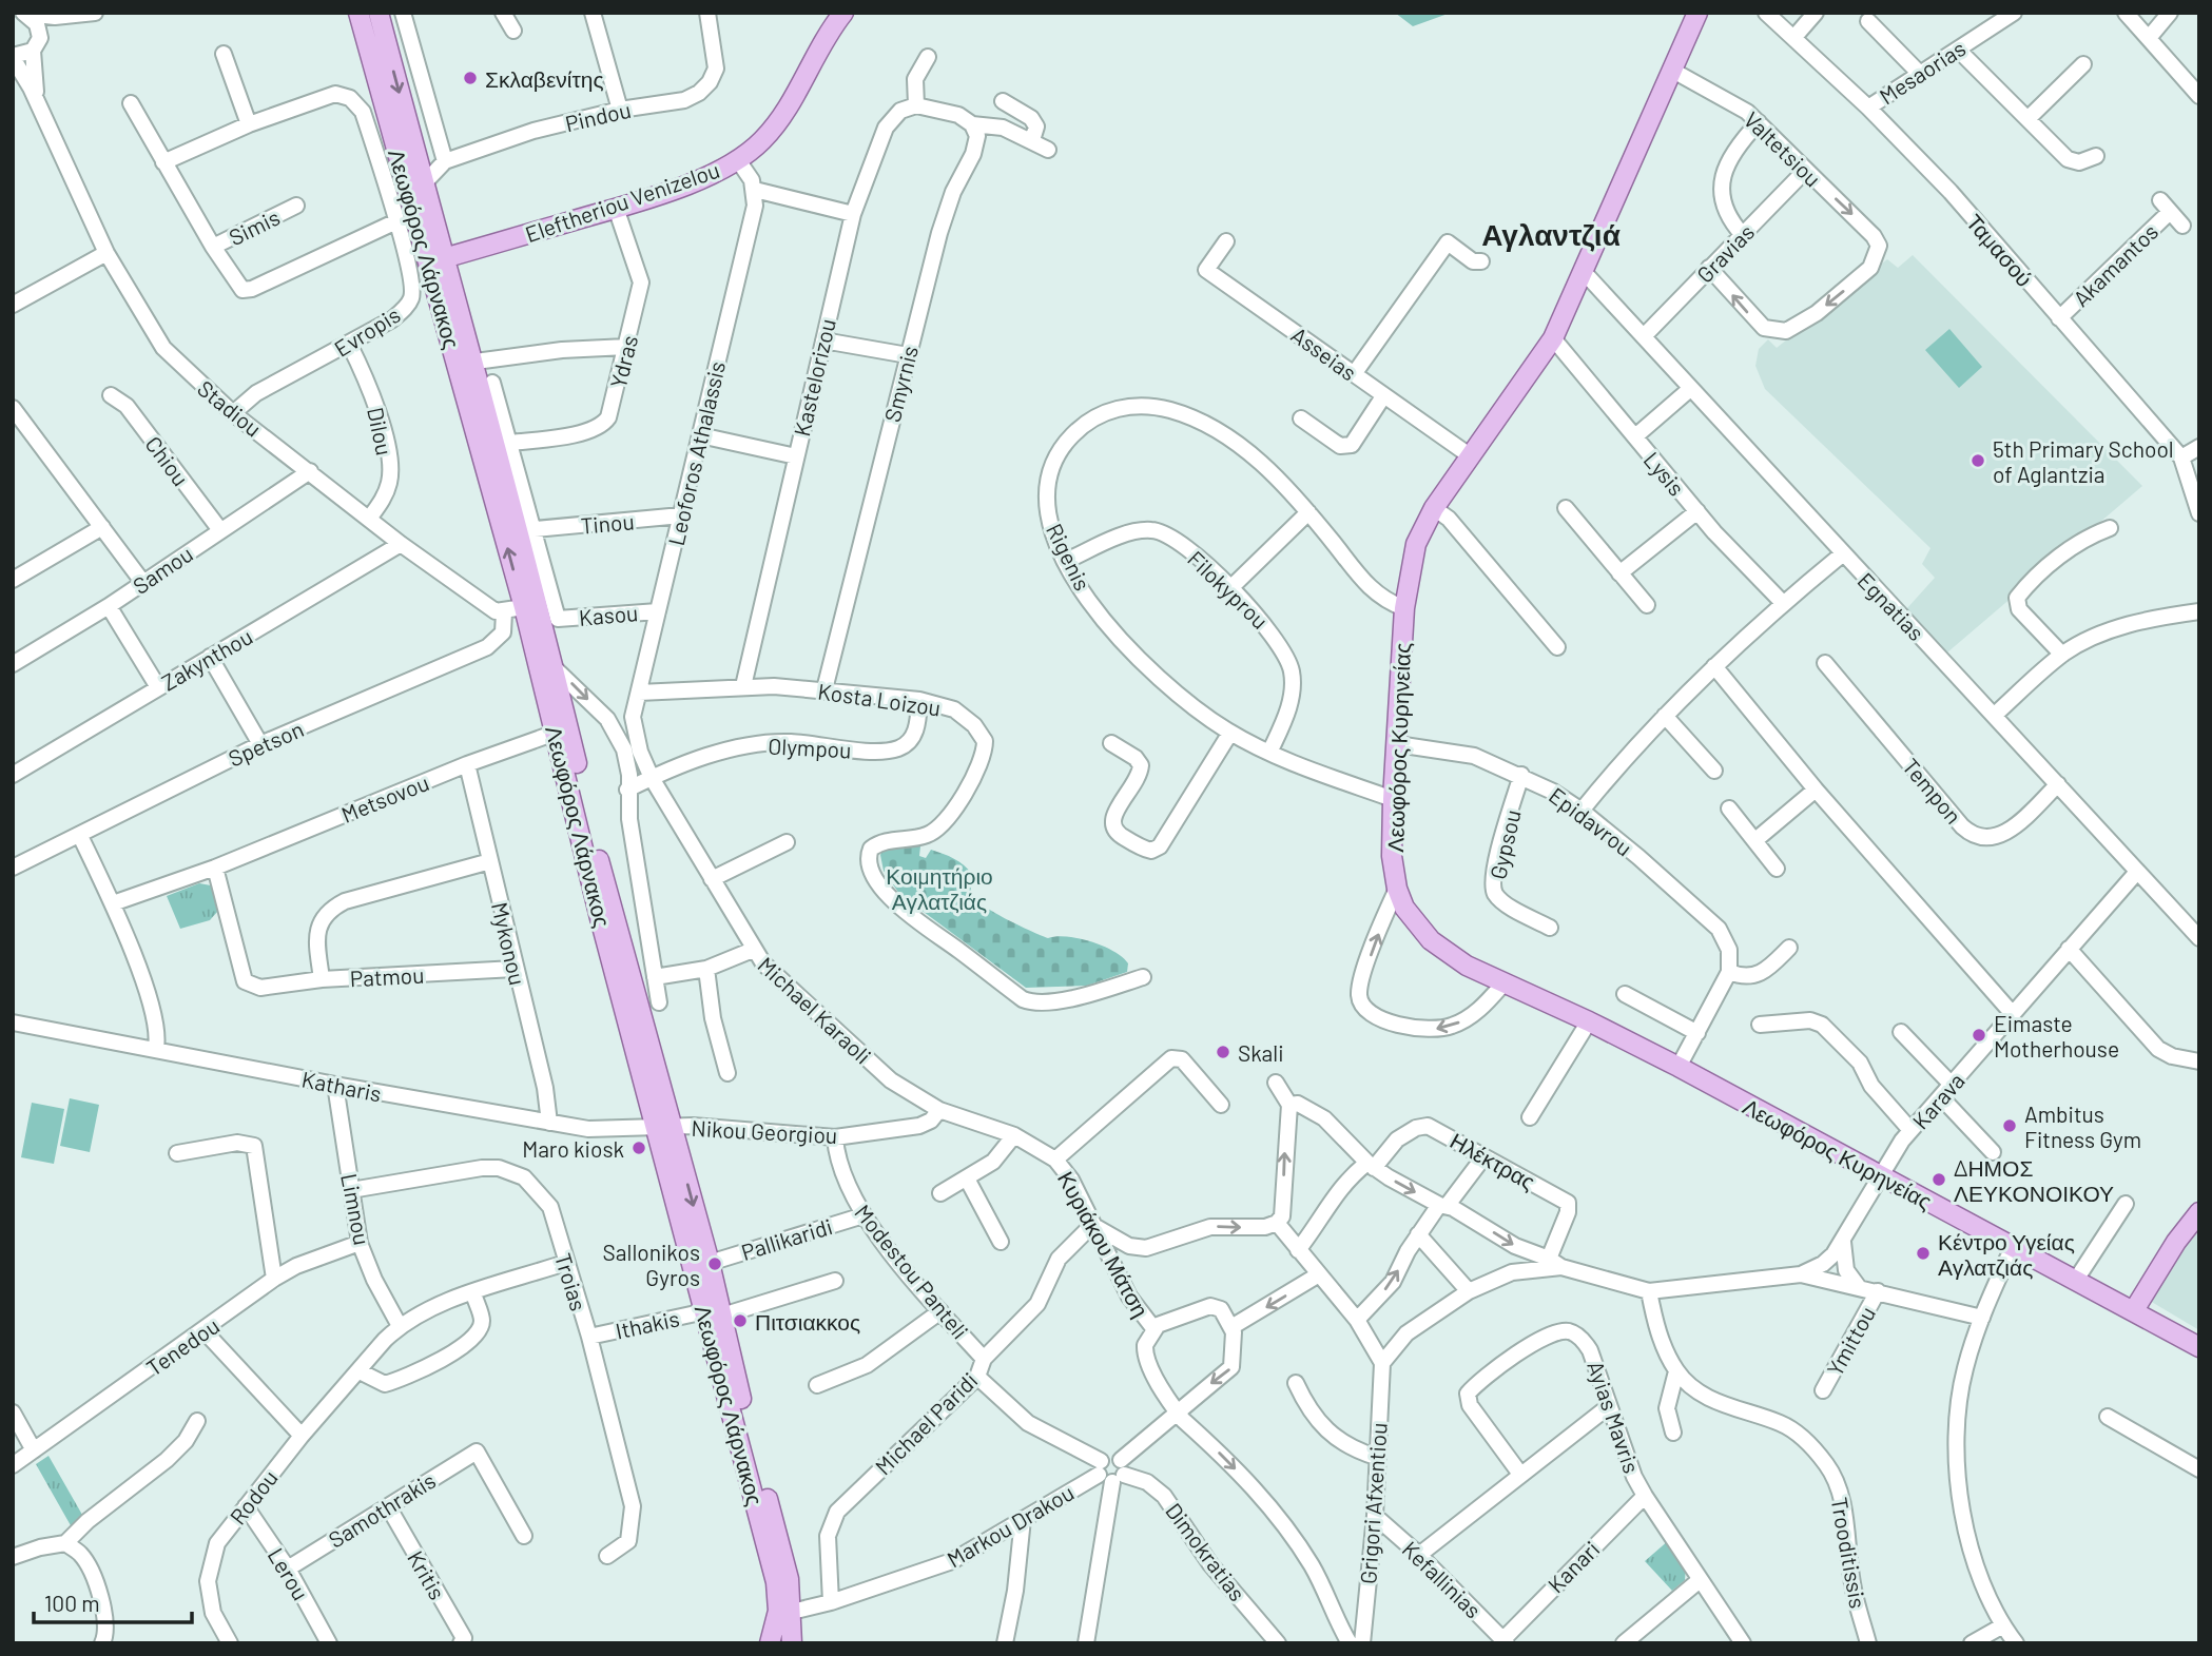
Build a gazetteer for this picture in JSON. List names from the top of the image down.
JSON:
{
  "streets": {
    "main road": ["Eleftheriou Venizelou", "Λεωφόρος Λάρνακος", "Λεωφόρος Κυρηνείας"],
    "street": [
      "Mesaorias",
      "Pindou",
      "Valtetsiou",
      "Simis",
      "Ταμασού",
      "Gravias",
      "Akamantos",
      "Evropis",
      "Asseias",
      "Ydras",
      "Kastelorizou",
      "Smyrnis",
      "Stadiou",
      "Dilou",
      "Leoforos Athalassis",
      "Chiou",
      "Lysis",
      "Tinou",
      "Rigenis",
      "Samou",
      "Filokyprou",
      "Egnatias",
      "Kasou",
      "Zakynthou",
      "Kosta Loizou",
      "Spetson",
      "Olympou",
      "Tempon",
      "Metsovou",
      "Epidavrou",
      "Gypsou",
      "Mykonou",
      "Patmou",
      "Michael Karaoli",
      "Katharis",
      "Karava",
      "Nikou Georgiou",
      "Ηλέκτρας",
      "Limnou",
      "Pallikaridi",
      "Κυριάκου Μάτση",
      "Modestou Panteli",
      "Troias",
      "Ithakis",
      "Ymittou",
      "Tenedou",
      "Ayias Mavris",
      "Michael Paridi",
      "Rodou",
      "Grigori Afxentiou",
      "Samothrakis",
      "Markou Drakou",
      "Dimokratias",
      "Trooditissis",
      "Kanari",
      "Lerou",
      "Kritis",
      "Kefallinias"
    ]
  },
  "crossings": [
    ["Mesaorias", "Ταμασού"],
    ["Pindou", "Λεωφόρος Λάρνακος"],
    ["Valtetsiou", "Gravias"],
    ["Valtetsiou", "Λεωφόρος Κυρηνείας"],
    ["Eleftheriou Venizelou", "Λεωφόρος Λάρνακος"],
    ["Eleftheriou Venizelou", "Ydras"],
    ["Λεωφόρος Λάρνακος", "Metsovou"],
    ["Λεωφόρος Λάρνακος", "Katharis"],
    ["Λεωφόρος Λάρνακος", "Nikou Georgiou"],
    ["Λεωφόρος Λάρνακος", "Pallikaridi"],
    ["Λεωφόρος Λάρνακος", "Ithakis"],
    ["Λεωφόρος Λάρνακος", "Markou Drakou"],
    ["Ταμασού", "Akamantos"],
    ["Gravias", "Egnatias"],
    ["Evropis", "Stadiou"],
    ["Evropis", "Dilou"],
    ["Asseias", "Λεωφόρος Κυρηνείας"],
    ["Kastelorizou", "Kosta Loizou"],
    ["Smyrnis", "Kosta Loizou"],
    ["Stadiou", "Dilou"],
    ["Stadiou", "Samou"],
    ["Stadiou", "Zakynthou"],
    ["Stadiou", "Spetson"],
    ["Leoforos Athalassis", "Tinou"],
    ["Leoforos Athalassis", "Kasou"],
    ["Leoforos Athalassis", "Kosta Loizou"],
    ["Leoforos Athalassis", "Michael Karaoli"],
    ["Chiou", "Samou"],
    ["Lysis", "Λεωφόρος Κυρηνείας"],
    ["Tinou", "Kasou"],
    ["Rigenis", "Filokyprou"],
    ["Rigenis", "Λεωφόρος Κυρηνείας"],
    ["Egnatias", "Λεωφόρος Κυρηνείας"],
    ["Egnatias", "Tempon"],
    ["Egnatias", "Karava"],
    ["Kosta Loizou", "Olympou"],
    ["Olympou", "Michael Karaoli"],
    ["Λεωφόρος Κυρηνείας", "Epidavrou"],
    ["Λεωφόρος Κυρηνείας", "Karava"],
    ["Metsovou", "Mykonou"],
    ["Metsovou", "Patmou"],
    ["Epidavrou", "Gypsou"],
    ["Mykonou", "Patmou"],
    ["Mykonou", "Katharis"],
    ["Michael Karaoli", "Nikou Georgiou"],
    ["Michael Karaoli", "Κυριάκου Μάτση"],
    ["Katharis", "Nikou Georgiou"],
    ["Katharis", "Limnou"],
    ["Nikou Georgiou", "Modestou Panteli"],
    ["Limnou", "Troias"],
    ["Limnou", "Tenedou"],
    ["Limnou", "Rodou"],
    ["Pallikaridi", "Modestou Panteli"],
    ["Κυριάκου Μάτση", "Michael Paridi"],
    ["Modestou Panteli", "Michael Paridi"],
    ["Troias", "Ithakis"],
    ["Troias", "Rodou"],
    ["Ayias Mavris", "Kanari"],
    ["Michael Paridi", "Markou Drakou"],
    ["Michael Paridi", "Dimokratias"],
    ["Rodou", "Lerou"],
    ["Grigori Afxentiou", "Kefallinias"],
    ["Samothrakis", "Lerou"],
    ["Samothrakis", "Kritis"],
    ["Markou Drakou", "Dimokratias"],
    ["Kanari", "Kefallinias"]
  ],
  "districts": ["Αγλαντζιά"],
  "parks": ["Κοιμητήριο Αγλατζιάς"],
  "places": [
    "Σκλαβενίτης",
    "5th Primary School of Aglantzia",
    "Eimaste Motherhouse",
    "Skali",
    "Ambitus Fitness Gym",
    "Maro kiosk",
    "ΔΗΜΟΣ ΛΕΥΚΟΝΟΙΚΟΥ",
    "Κέντρο Υγείας Αγλατζιάς",
    "Sallonikos Gyros",
    "Πιτσιακκος"
  ],
  "scale_bar": "100 m"
}
